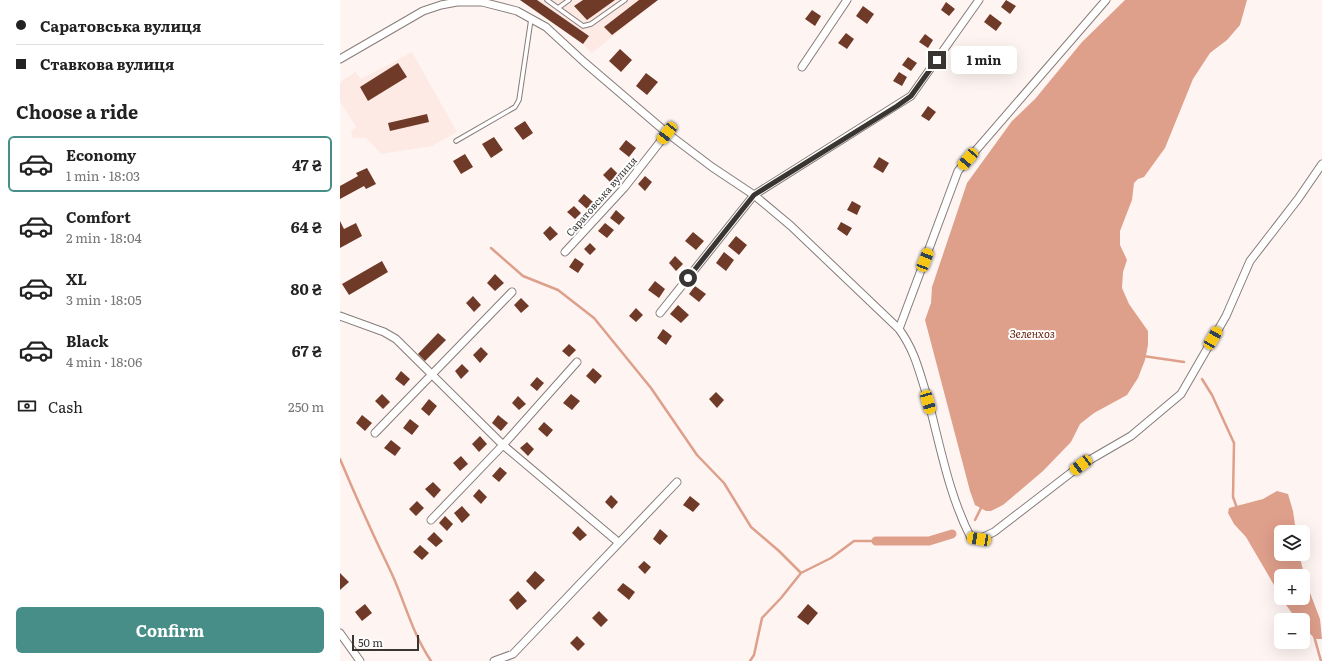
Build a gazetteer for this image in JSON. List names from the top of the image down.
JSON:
{
  "streets": {
    "street": ["Саратовська вулиця"]
  },
  "water": ["Зеленхоз"],
  "scale_bar": "50 m",
  "page": {
    "banner": ["Саратовська вулиця", "Ставкова вулиця"],
    "bubble": "1 min",
    "heading": "Choose a ride",
    "list": [
      {
        "name": "Economy",
        "note": "1 min · 18:03",
        "value": "47 ₴"
      },
      {
        "name": "Comfort",
        "note": "2 min · 18:04",
        "value": "64 ₴"
      },
      {
        "name": "XL",
        "note": "3 min · 18:05",
        "value": "80 ₴"
      },
      {
        "name": "Black",
        "note": "4 min · 18:06",
        "value": "67 ₴"
      }
    ],
    "pay": ["Cash", "250 m"],
    "map_buttons": ["+", "−"],
    "buttons": "Confirm",
    "scale": "50 m"
  }
}
